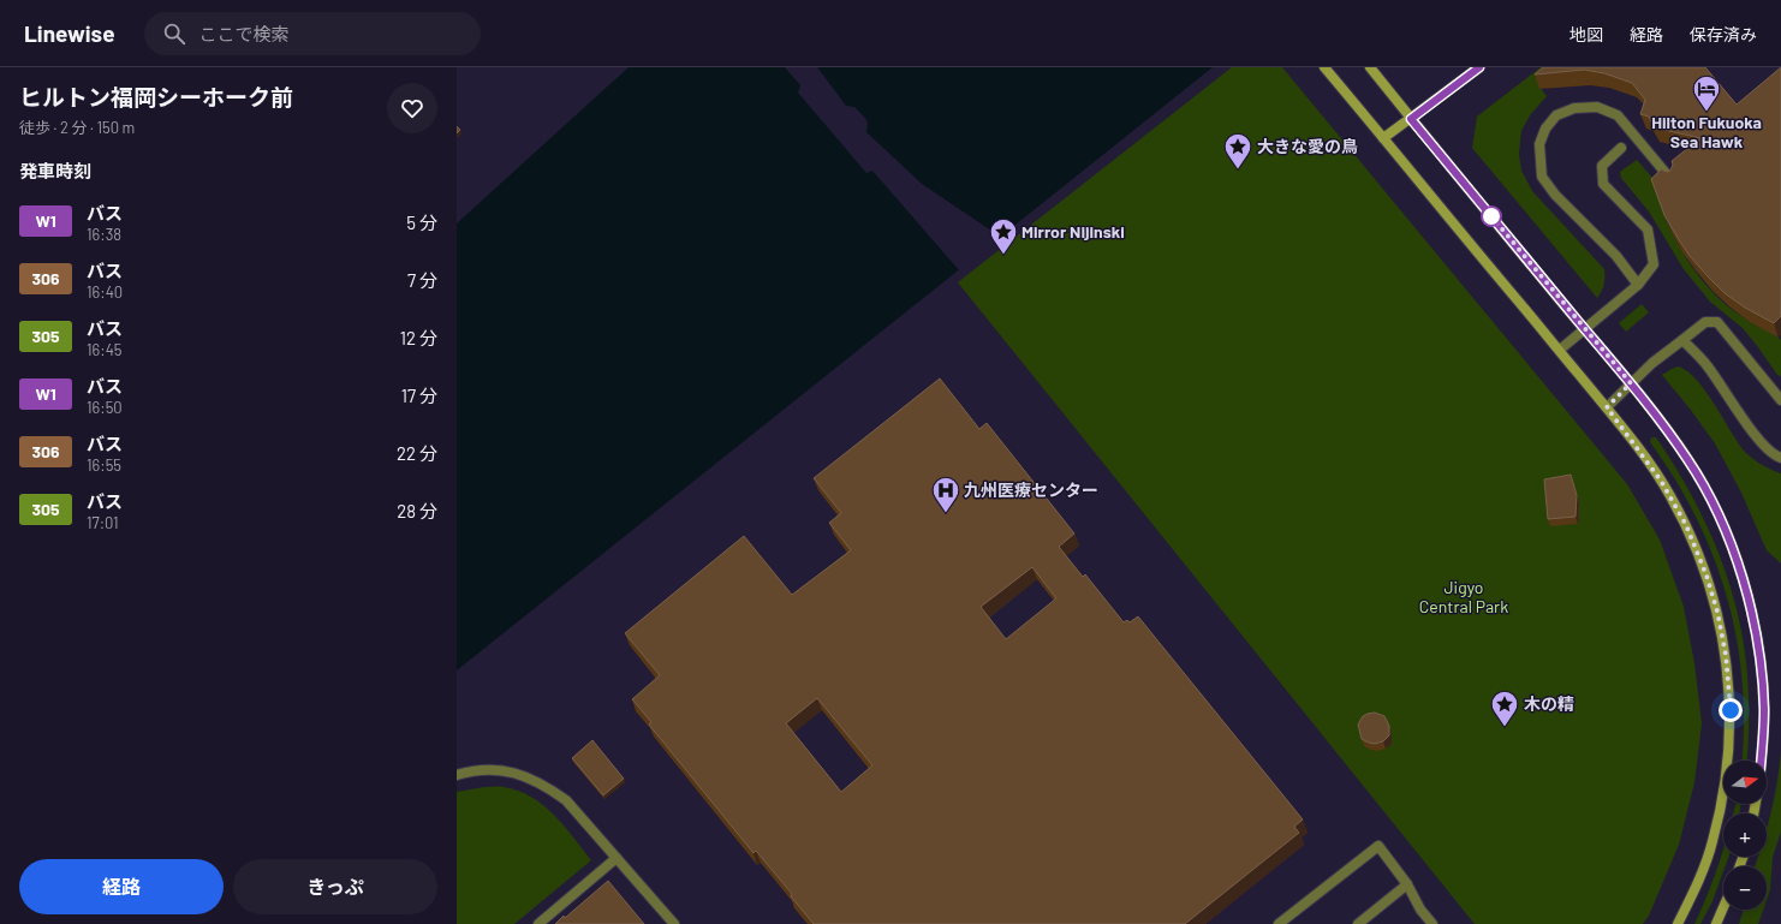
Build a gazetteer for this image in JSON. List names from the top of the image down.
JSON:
{
  "parks": ["Jigyo Central Park"],
  "places": {
    "hotel": ["Hilton Fukuoka Sea Hawk"],
    "place": ["大きな愛の鳥", "Mirror Nijinski", "木の精"],
    "hospital": ["九州医療センター"]
  },
  "lines": ["bus line W1"],
  "north": "right",
  "page": {
    "header": "Linewise",
    "search": "ここで検索",
    "nav": ["地図", "経路", "保存済み"],
    "heading": [
      ["ヒルトン福岡シーホーク前", "徒歩 · 2 分 · 150 m"],
      "発車時刻"
    ],
    "list": [
      {
        "mark": "W1",
        "name": "バス",
        "note": "16:38",
        "value": "5 分"
      },
      {
        "mark": "306",
        "name": "バス",
        "note": "16:40",
        "value": "7 分"
      },
      {
        "mark": "305",
        "name": "バス",
        "note": "16:45",
        "value": "12 分"
      },
      {
        "mark": "W1",
        "name": "バス",
        "note": "16:50",
        "value": "17 分"
      },
      {
        "mark": "306",
        "name": "バス",
        "note": "16:55",
        "value": "22 分"
      },
      {
        "mark": "305",
        "name": "バス",
        "note": "17:01",
        "value": "28 分"
      }
    ],
    "map_buttons": ["+", "−"],
    "buttons": ["経路", "きっぷ"]
  }
}
